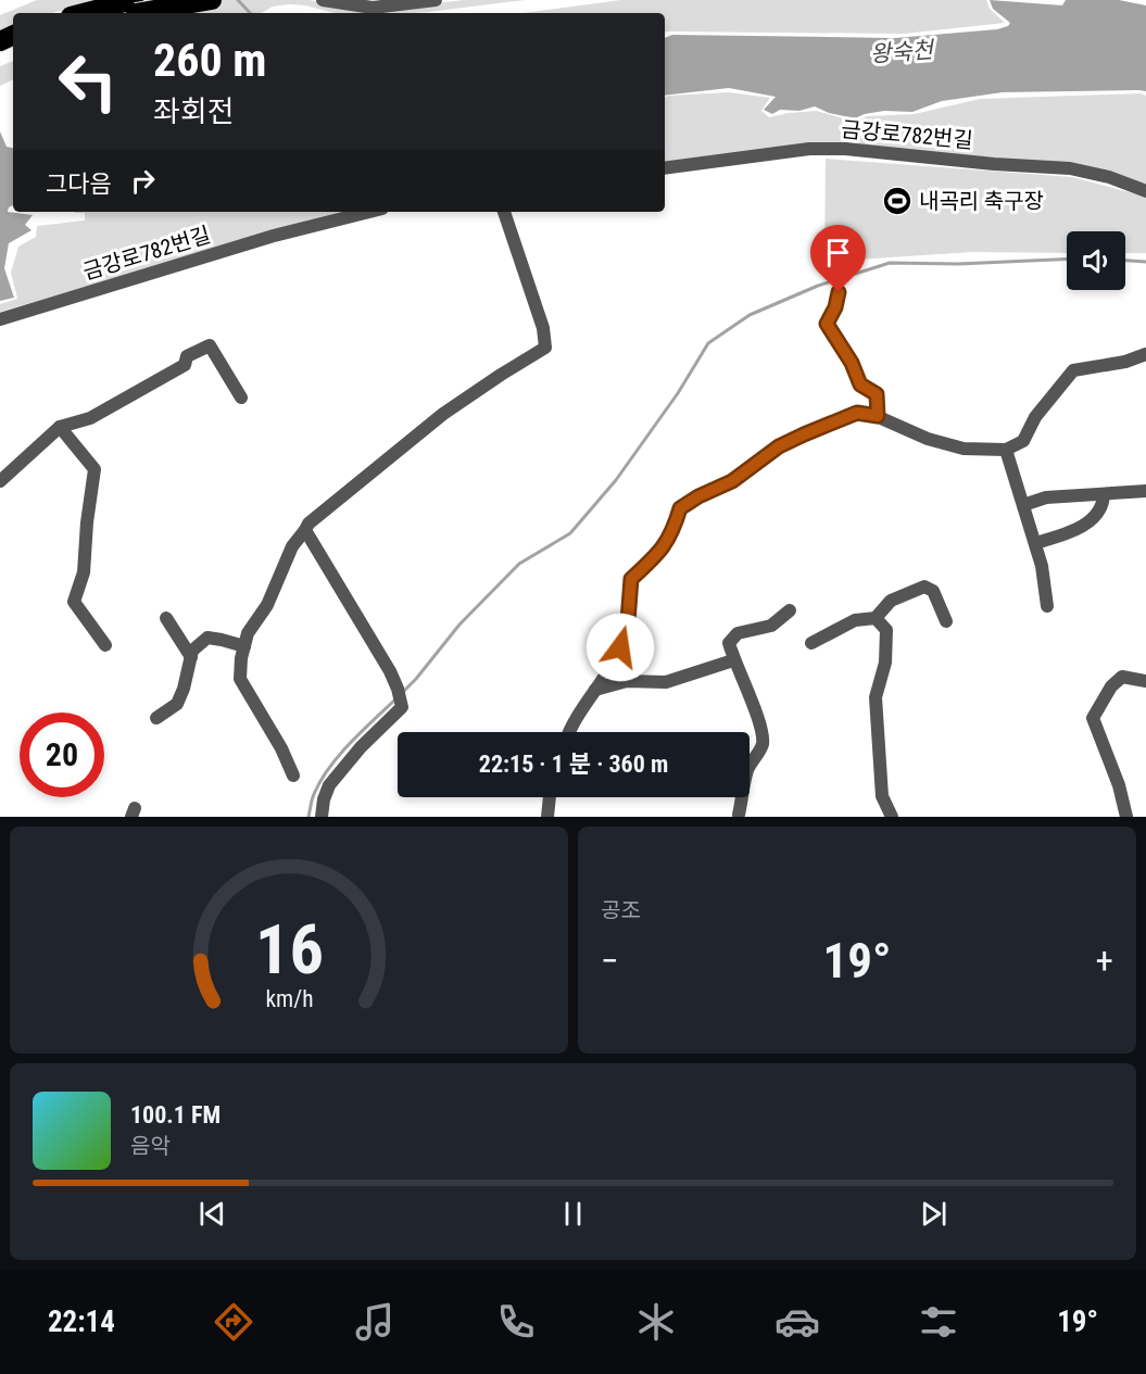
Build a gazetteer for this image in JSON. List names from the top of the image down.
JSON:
{
  "streets": {
    "street": ["금강로782번길"]
  },
  "water": ["왕숙천"],
  "places": {
    "sports": ["내곡리 축구장"]
  },
  "page": {
    "turn": ["260 m", "좌회전"],
    "then": "그다음",
    "limit": "20",
    "trip": "22:15 · 1 분 · 360 m",
    "tile": "공조",
    "heat": ["−", "19°", "+"],
    "song": ["100.1 FM", "음악"],
    "tabs": ["22:14", "19°"],
    "gauge": ["16", "km/h"]
  }
}
